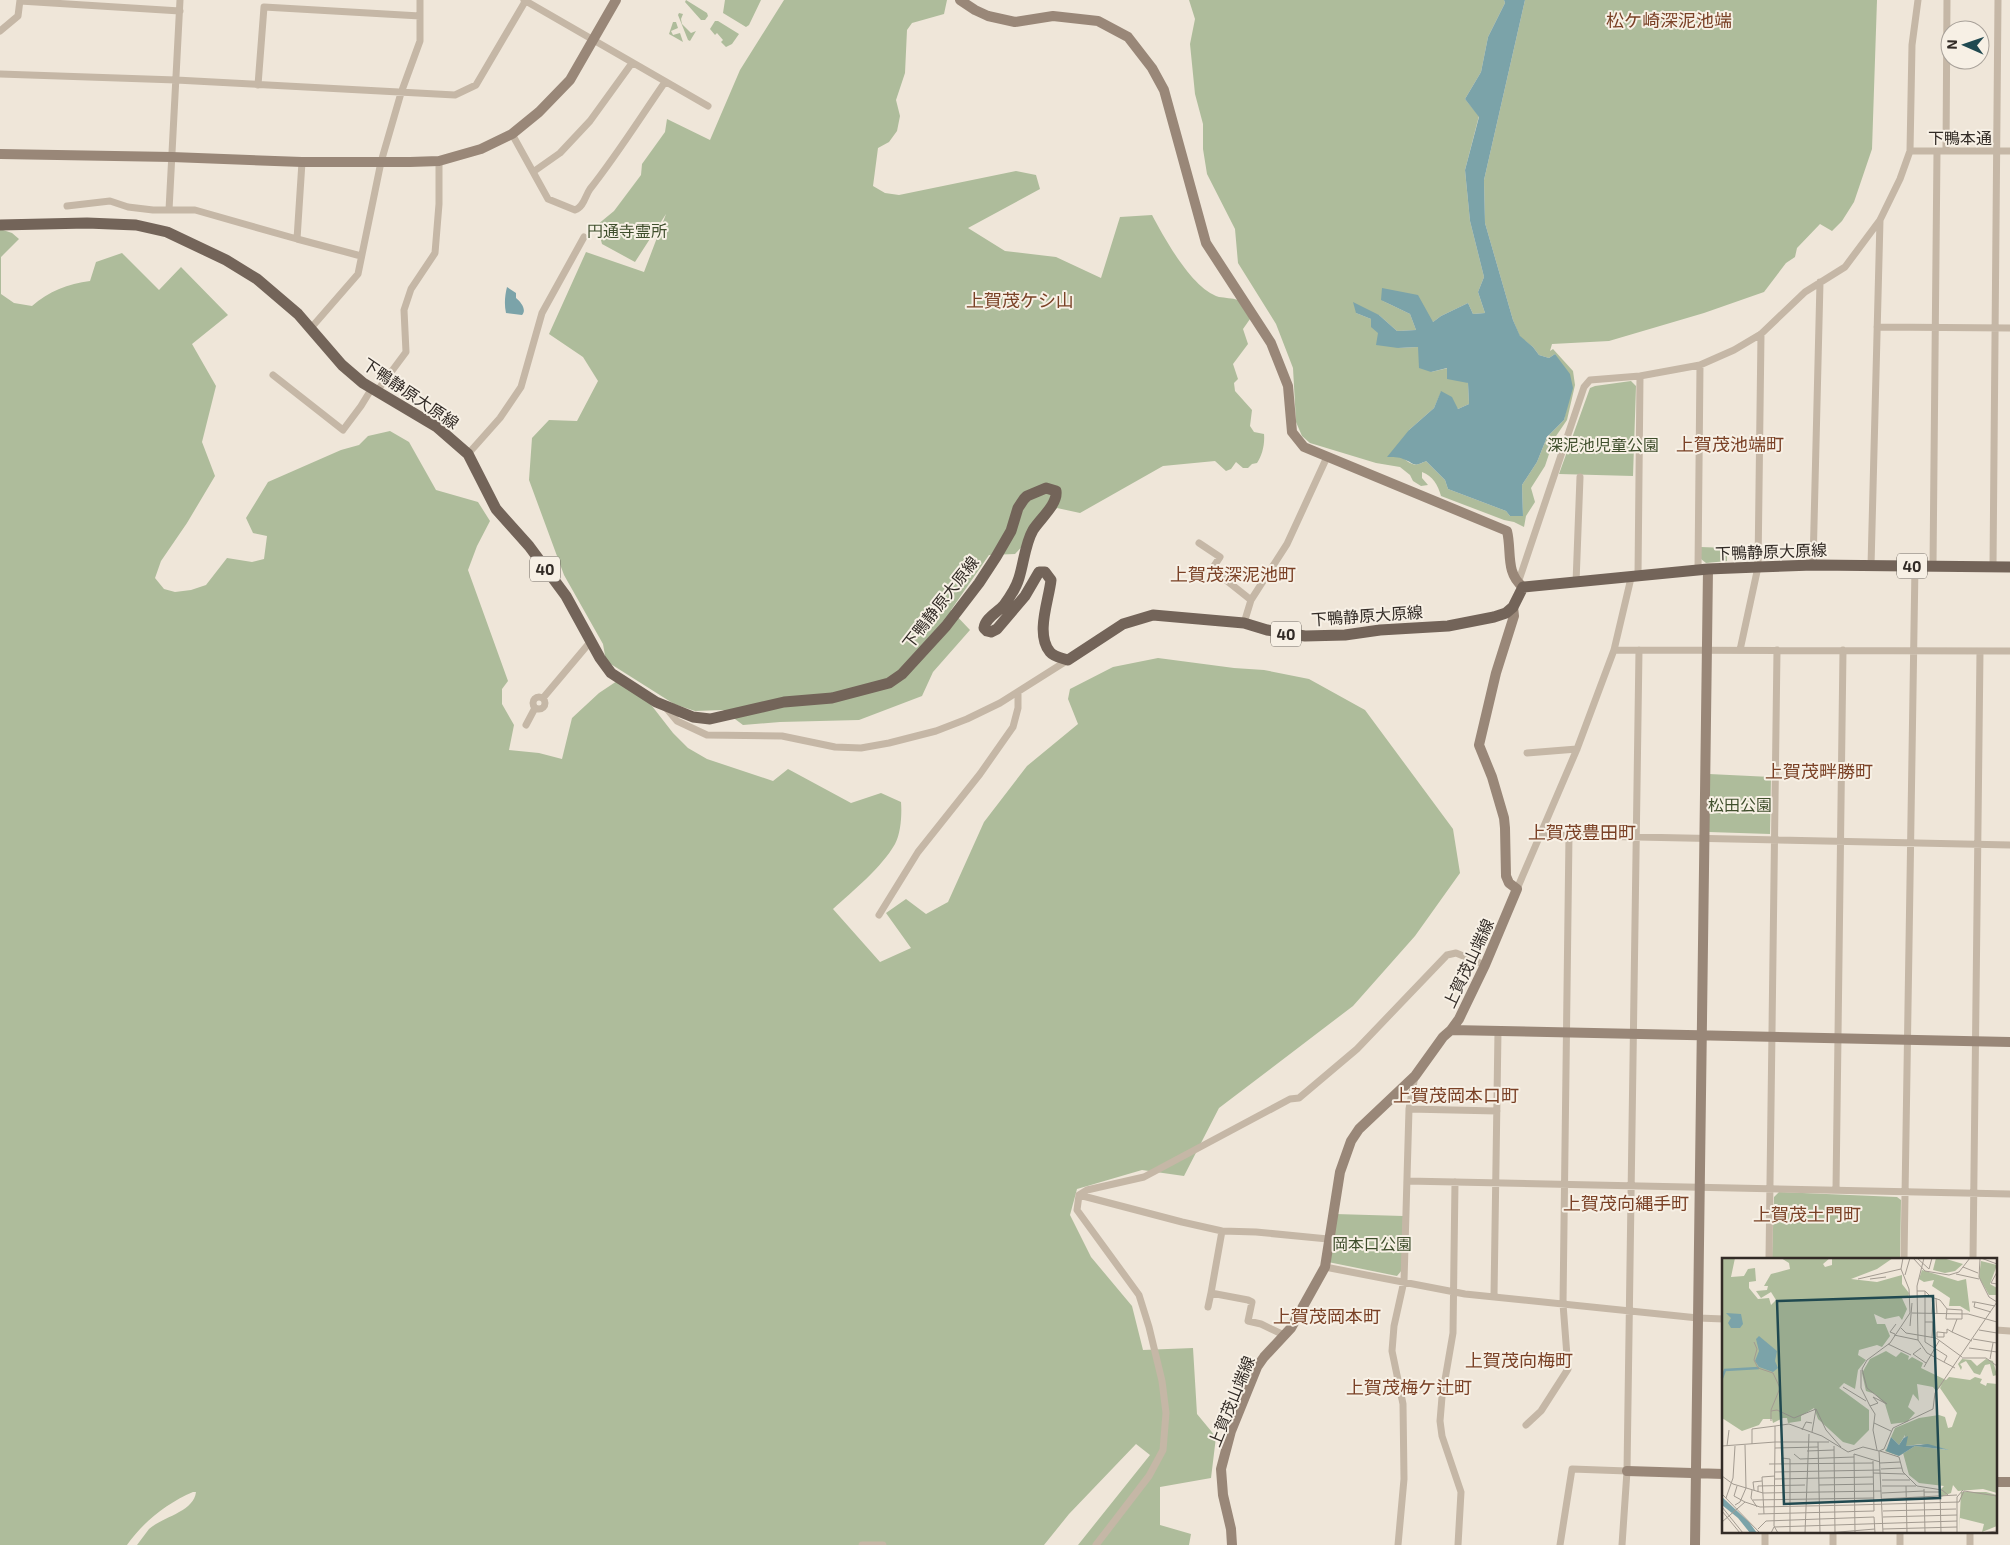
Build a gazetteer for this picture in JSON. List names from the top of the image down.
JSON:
{
  "streets": {
    "main road": ["下鴨静原大原線", "40"],
    "street": ["下鴨本通", "上賀茂山端線"]
  },
  "districts": [
    "松ケ崎深泥池端",
    "上賀茂ケシ山",
    "上賀茂池端町",
    "上賀茂深泥池町",
    "上賀茂畔勝町",
    "上賀茂豊田町",
    "上賀茂岡本口町",
    "上賀茂向縄手町",
    "上賀茂土門町",
    "上賀茂岡本町",
    "上賀茂向梅町",
    "上賀茂梅ケ辻町"
  ],
  "parks": [
    "円通寺霊所",
    "深泥池児童公園",
    "松田公園",
    "岡本口公園"
  ],
  "north": "left"
}
